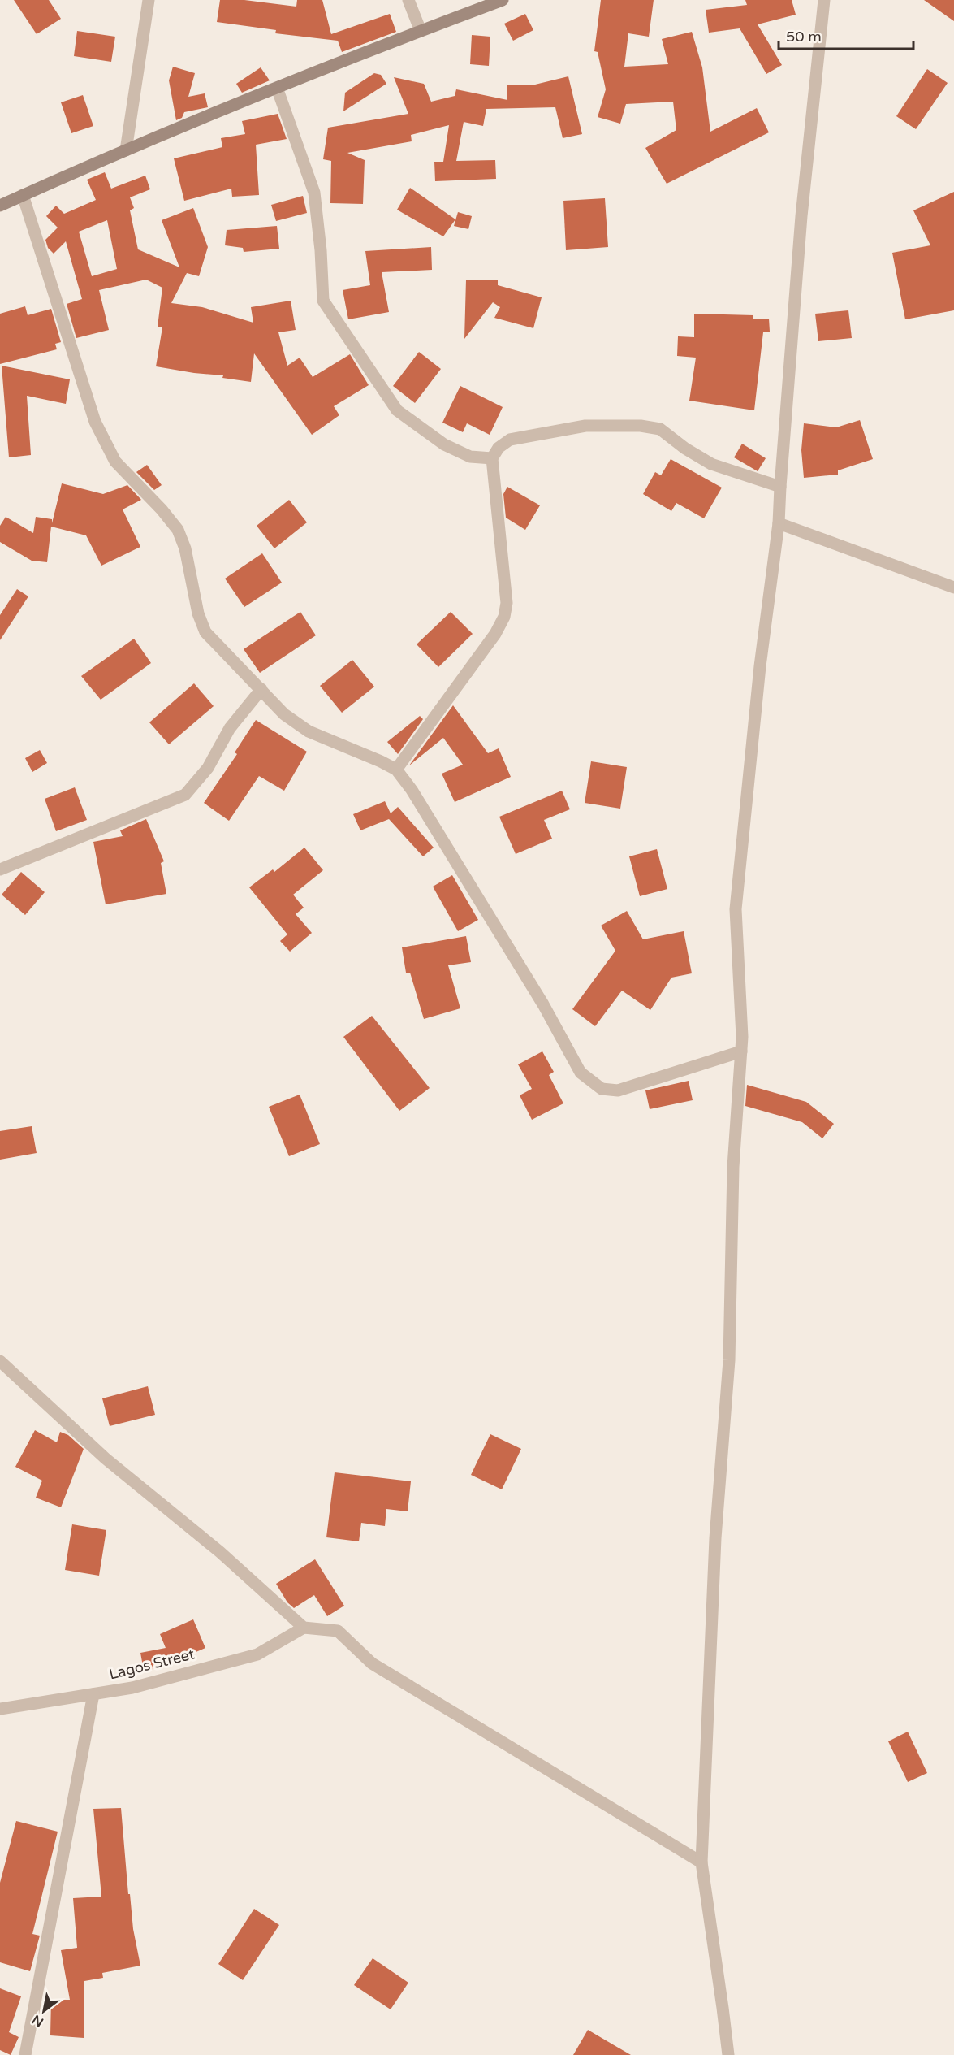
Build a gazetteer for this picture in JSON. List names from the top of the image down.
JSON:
{
  "streets": {
    "street": ["Lagos Street"]
  },
  "scale_bar": "50 m",
  "north": "bottom left"
}
